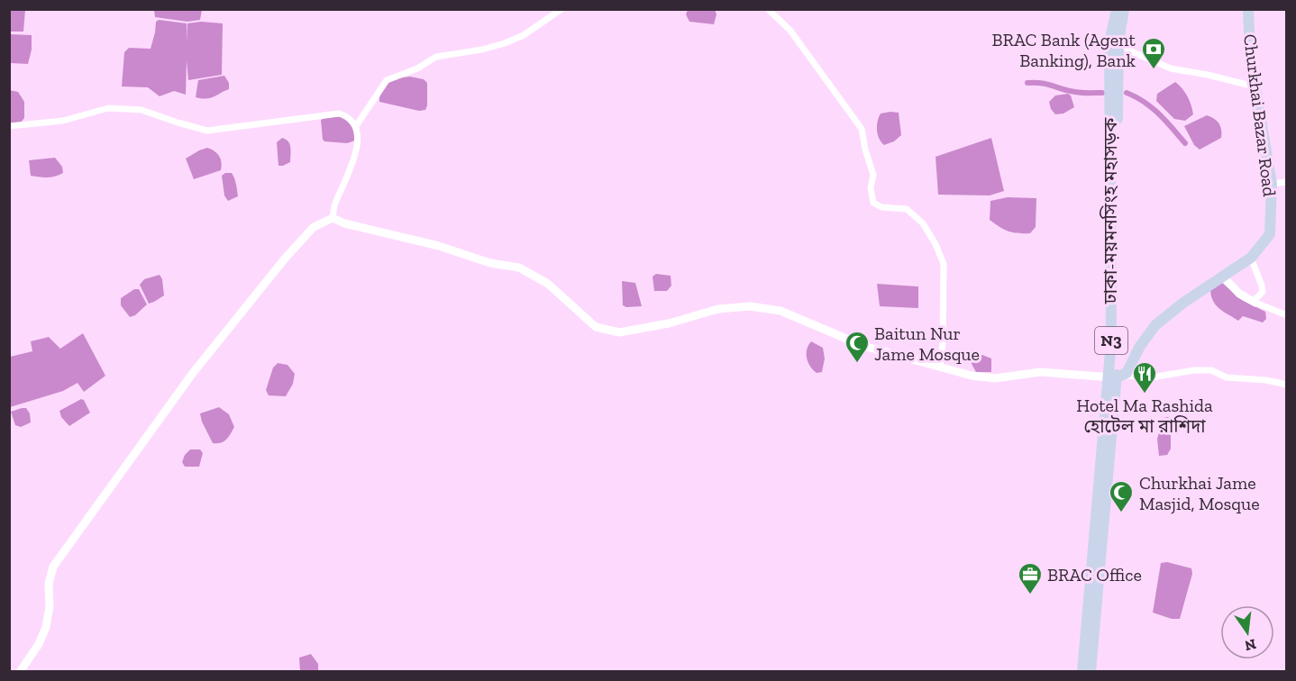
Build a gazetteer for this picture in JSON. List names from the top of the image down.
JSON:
{
  "streets": {
    "highway": ["Churkhai Bazar Road", "ঢাকা-ময়মনসিংহ মহাসড়ক", "N3"]
  },
  "crossings": [
    ["Churkhai Bazar Road", "ঢাকা-ময়মনসিংহ মহাসড়ক"],
    ["Churkhai Bazar Road", "N3"],
    ["ঢাকা-ময়মনসিংহ মহাসড়ক", "N3"]
  ],
  "places": {
    "bank": ["BRAC Bank (Agent Banking), Bank"],
    "mosque": ["Baitun Nur Jame Mosque", "Churkhai Jame Masjid, Mosque"],
    "restaurant": ["Hotel Ma Rashida হোটেল মা রাশিদা"],
    "office": ["BRAC Office"]
  },
  "north": "bottom"
}
